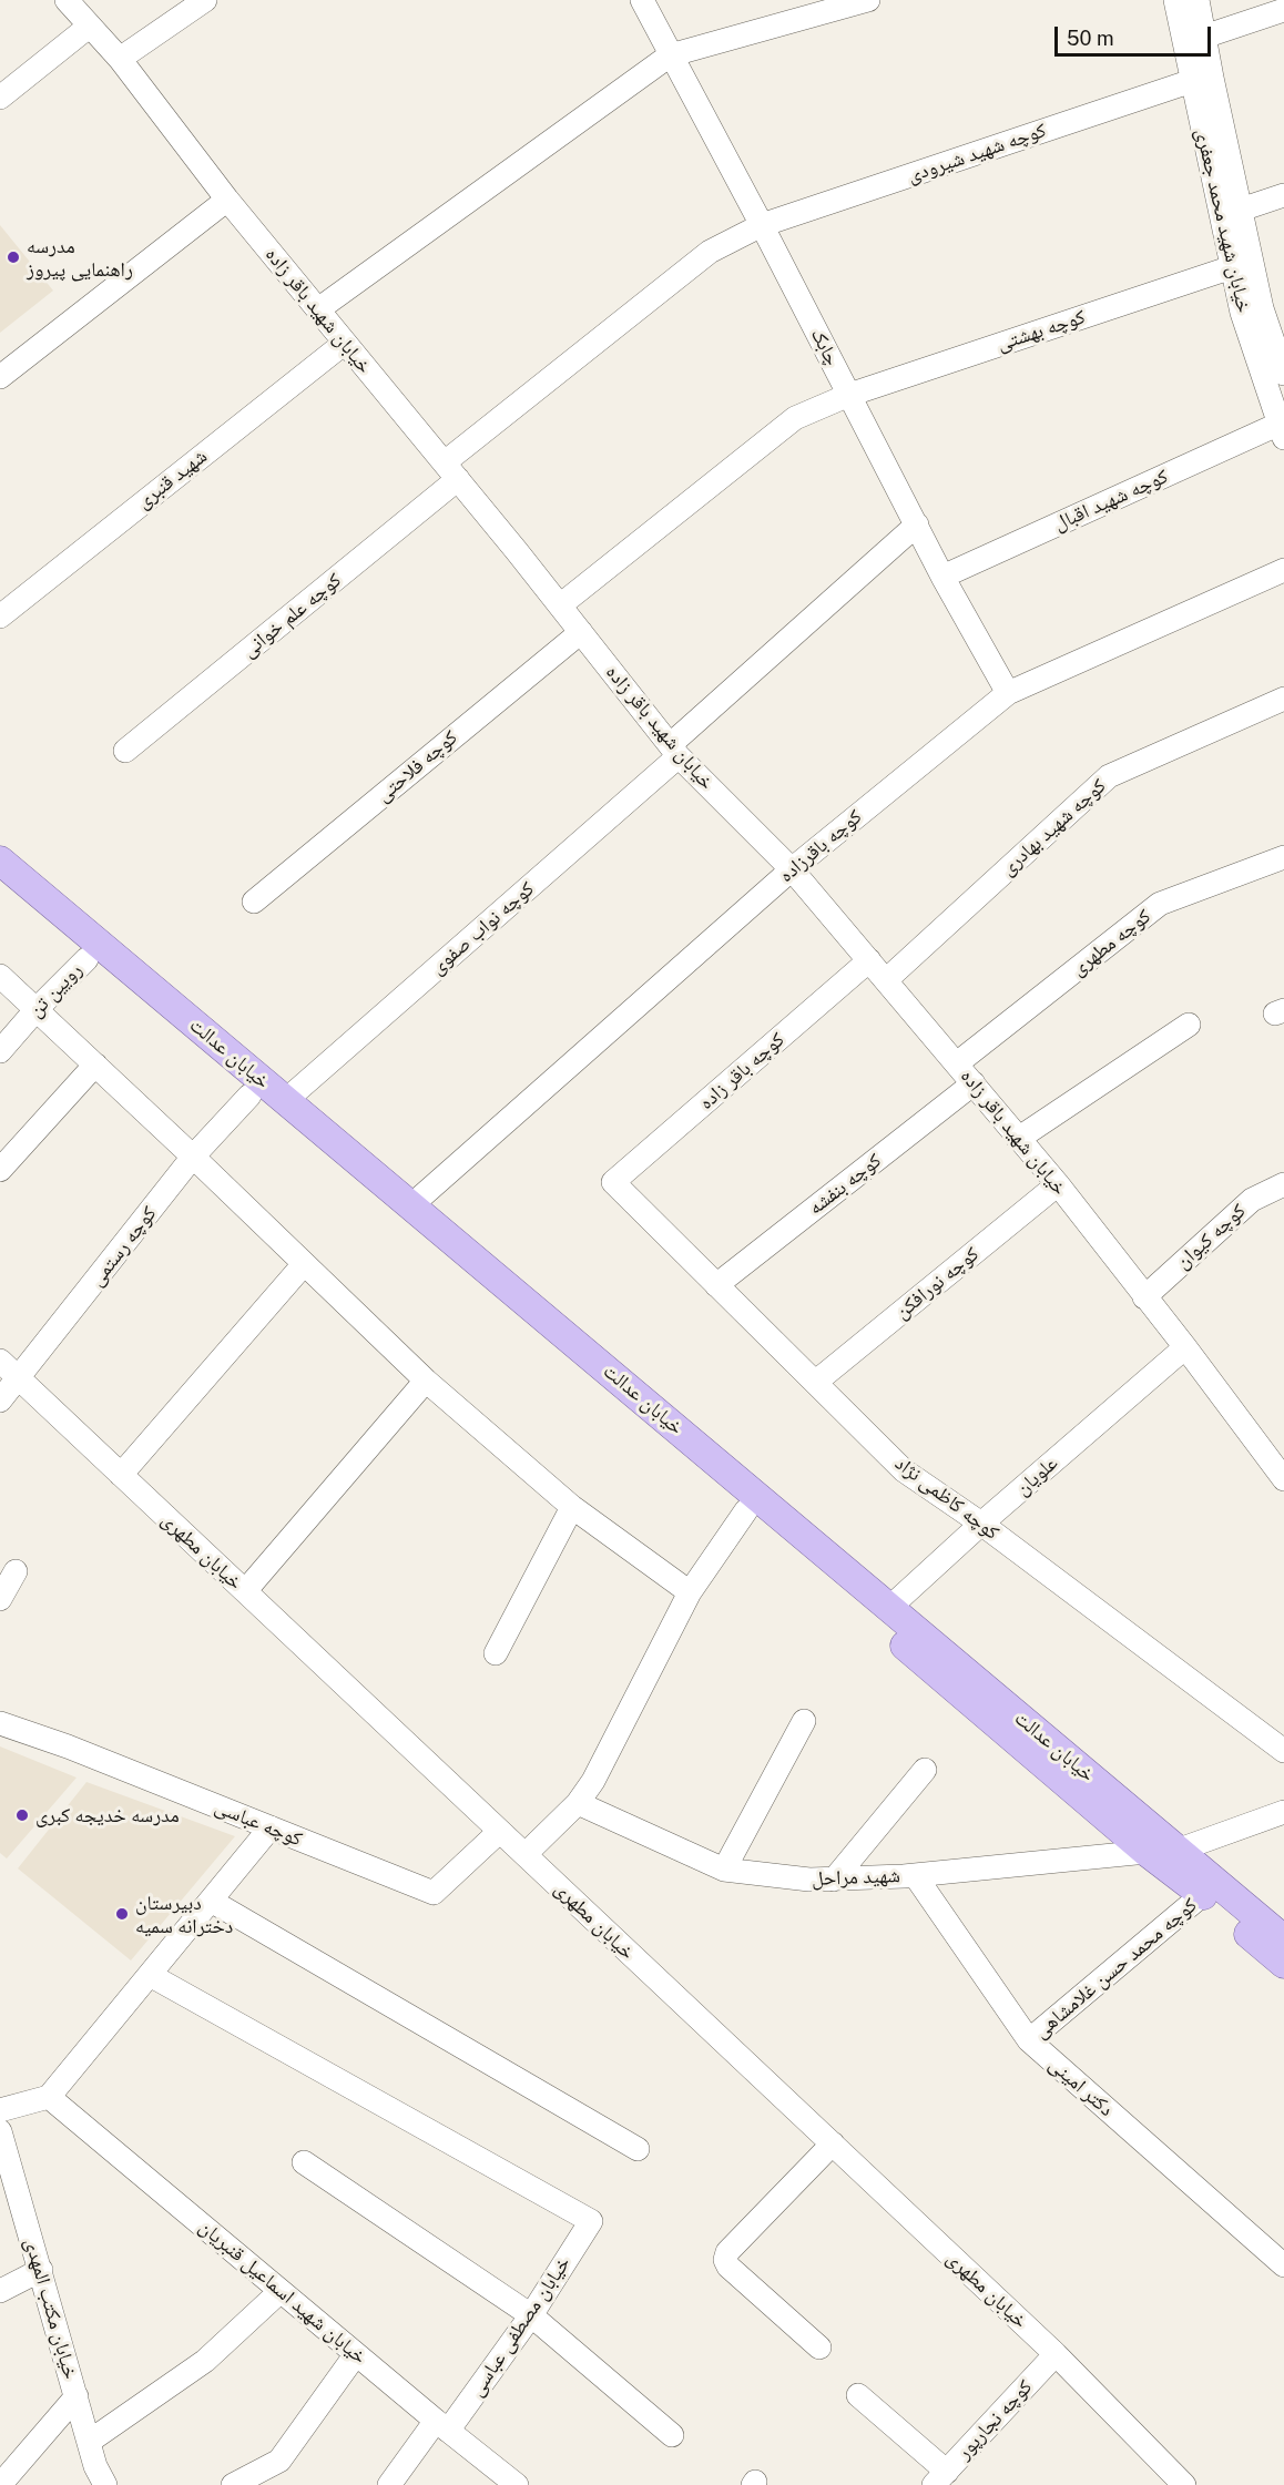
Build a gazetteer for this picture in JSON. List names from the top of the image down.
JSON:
{
  "streets": {
    "main road": ["خیابان عدالت"],
    "street": [
      "کوچه شهید شیرودی",
      "خیابان شهید محمد جعفری",
      "خیابان شهید باقر زاده",
      "کوچه بهشتی",
      "چابک",
      "شهید قنبری",
      "کوچه شهید اقبال",
      "کوچه علم خوانی",
      "کوچه فلاحتی",
      "کوچه شهید بهادری",
      "کوچه باقرزاده",
      "کوچه نواب صفوی",
      "کوچه مطهری",
      "رویین تن",
      "کوچه باقر زاده",
      "کوچه بنفشه",
      "کوچه کیوان",
      "کوچه رستمی",
      "کوچه نورافکن",
      "علویان",
      "کوچه کاظمی نژاد",
      "خیابان مطهری",
      "کوچه عباسی",
      "شهید مراحل",
      "کوچه محمد حسن غلامشاهی",
      "دکتر امینی",
      "خیابان شهید اسماعیل قنبریان",
      "خیابان مکتب المهدی",
      "خیابان مصطفی عباسی",
      "کوچه نجارپور"
    ]
  },
  "crossings": [
    ["کوچه شهید شیرودی", "خیابان شهید محمد جعفری"],
    ["کوچه شهید شیرودی", "خیابان شهید باقر زاده"],
    ["کوچه شهید شیرودی", "چابک"],
    ["کوچه شهید شیرودی", "کوچه علم خوانی"],
    ["خیابان شهید محمد جعفری", "کوچه بهشتی"],
    ["خیابان شهید محمد جعفری", "کوچه شهید اقبال"],
    ["خیابان شهید باقر زاده", "کوچه بهشتی"],
    ["خیابان شهید باقر زاده", "شهید قنبری"],
    ["خیابان شهید باقر زاده", "کوچه علم خوانی"],
    ["خیابان شهید باقر زاده", "کوچه فلاحتی"],
    ["خیابان شهید باقر زاده", "کوچه شهید بهادری"],
    ["خیابان شهید باقر زاده", "کوچه باقرزاده"],
    ["خیابان شهید باقر زاده", "کوچه نواب صفوی"],
    ["خیابان شهید باقر زاده", "کوچه مطهری"],
    ["خیابان شهید باقر زاده", "کوچه باقر زاده"],
    ["خیابان شهید باقر زاده", "کوچه بنفشه"],
    ["خیابان شهید باقر زاده", "کوچه کیوان"],
    ["خیابان شهید باقر زاده", "کوچه نورافکن"],
    ["خیابان شهید باقر زاده", "علویان"],
    ["کوچه بهشتی", "چابک"],
    ["چابک", "کوچه شهید اقبال"],
    ["چابک", "کوچه باقرزاده"],
    ["چابک", "کوچه نواب صفوی"],
    ["کوچه باقرزاده", "خیابان عدالت"],
    ["کوچه نواب صفوی", "خیابان عدالت"],
    ["رویین تن", "خیابان عدالت"],
    ["خیابان عدالت", "کوچه رستمی"],
    ["خیابان عدالت", "علویان"],
    ["خیابان عدالت", "شهید مراحل"],
    ["خیابان عدالت", "کوچه محمد حسن غلامشاهی"],
    ["کوچه باقر زاده", "کوچه کاظمی نژاد"],
    ["کوچه بنفشه", "کوچه کاظمی نژاد"],
    ["کوچه رستمی", "خیابان مطهری"],
    ["کوچه نورافکن", "کوچه کاظمی نژاد"],
    ["علویان", "کوچه کاظمی نژاد"],
    ["خیابان مطهری", "کوچه عباسی"],
    ["خیابان مطهری", "کوچه نجارپور"],
    ["شهید مراحل", "دکتر امینی"],
    ["کوچه محمد حسن غلامشاهی", "دکتر امینی"],
    ["خیابان شهید اسماعیل قنبریان", "خیابان مصطفی عباسی"]
  ],
  "places": ["مدرسه راهنمایی پیروز", "مدرسه خدیجه کبری", "دبیرستان دخترانه سمیه"],
  "scale_bar": "50 m"
}
